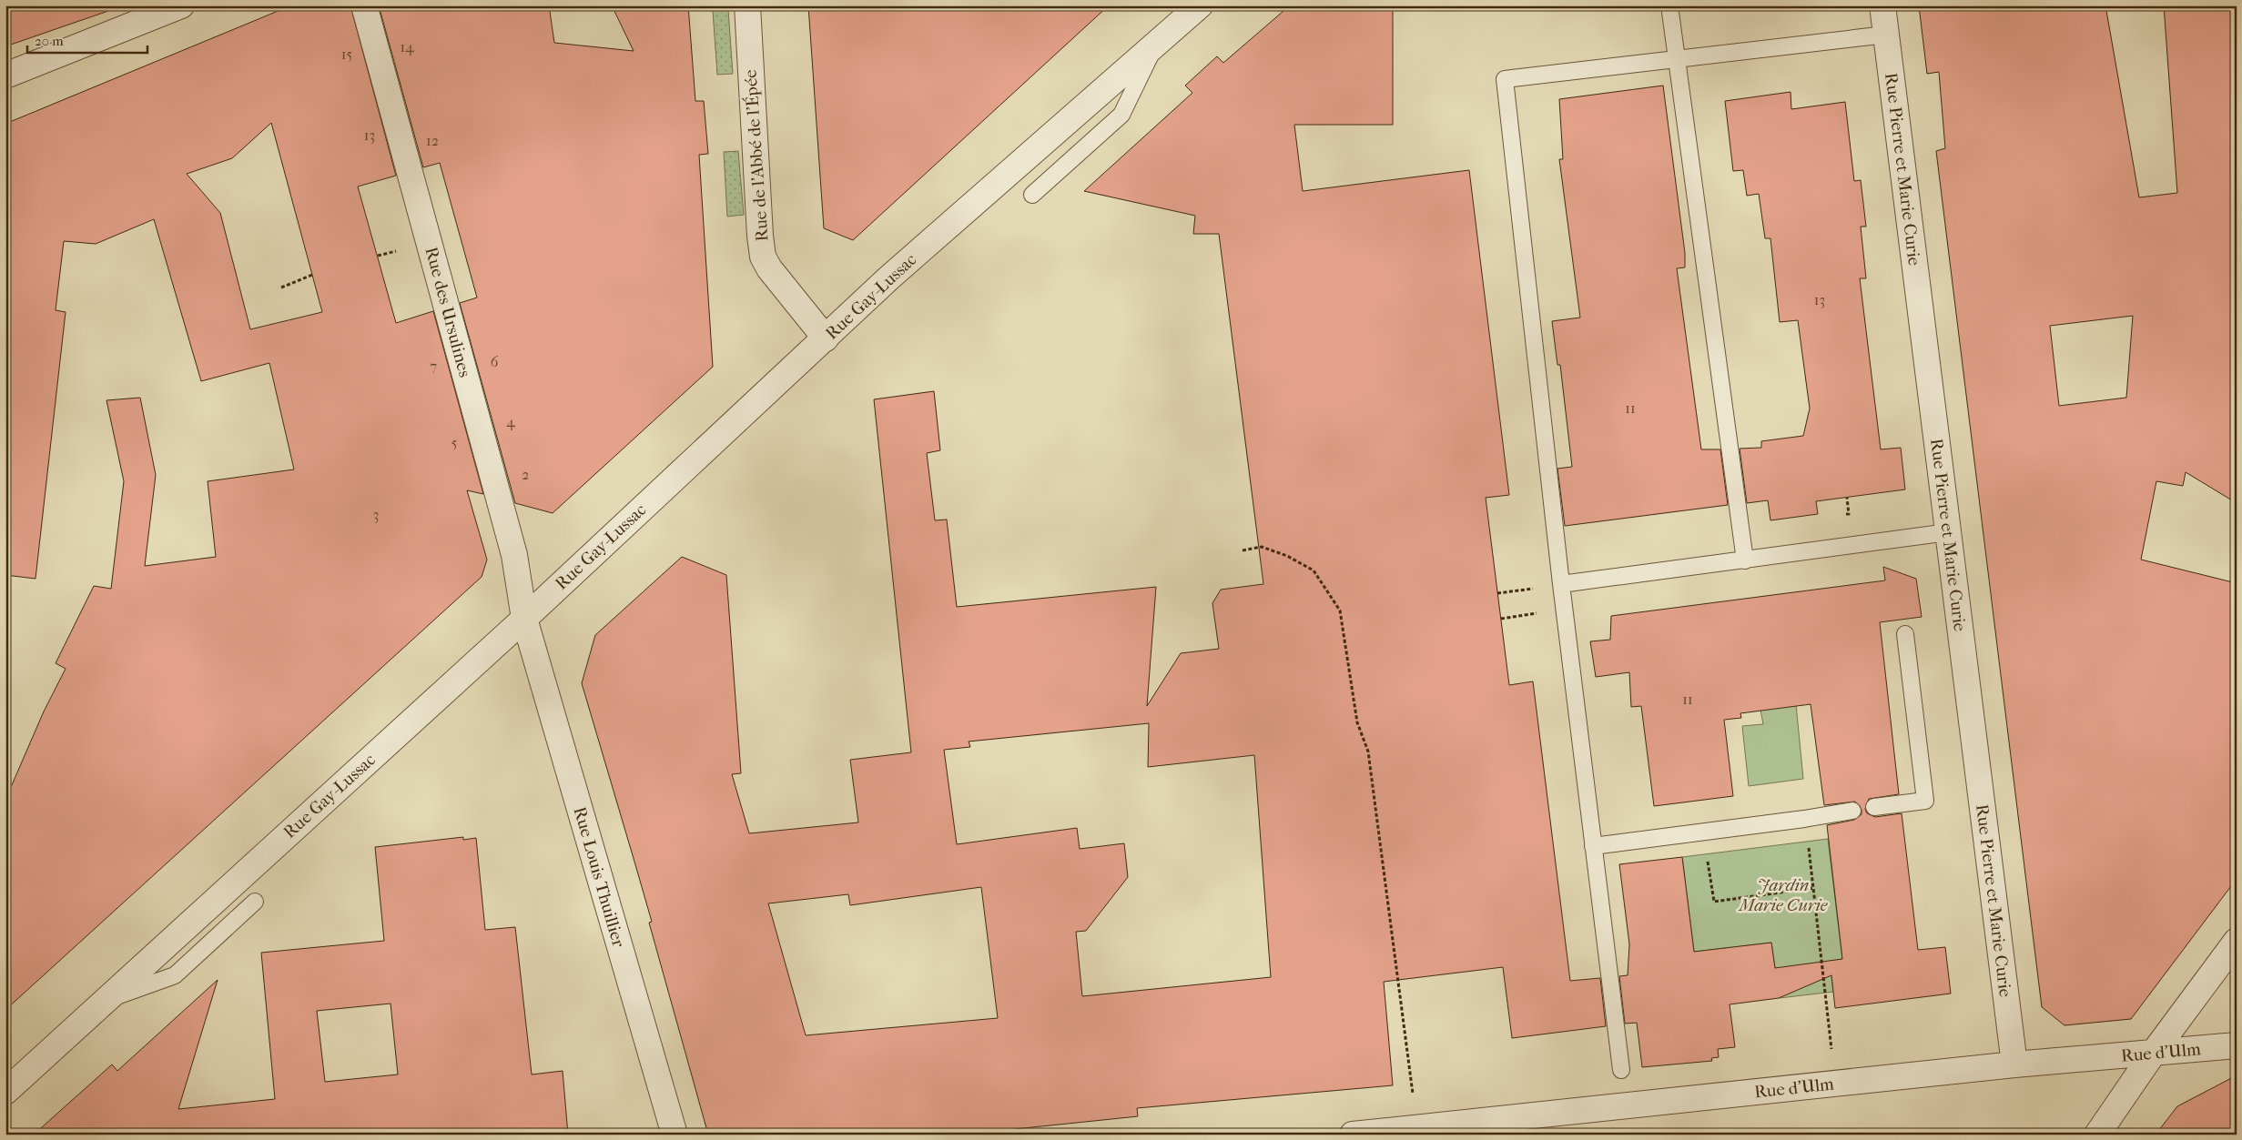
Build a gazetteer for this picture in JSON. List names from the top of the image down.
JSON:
{
  "streets": {
    "street": [
      "Rue de l'Abbé de l'Épée",
      "Rue Pierre et Marie Curie",
      "Rue Gay-Lussac",
      "Rue des Ursulines",
      "Rue Louis Thuillier",
      "Rue d'Ulm"
    ]
  },
  "crossings": [
    ["Rue de l'Abbé de l'Épée", "Rue Gay-Lussac"],
    ["Rue Pierre et Marie Curie", "Rue d'Ulm"],
    ["Rue Gay-Lussac", "Rue des Ursulines"],
    ["Rue Gay-Lussac", "Rue Louis Thuillier"],
    ["Rue des Ursulines", "Rue Louis Thuillier"]
  ],
  "parks": ["Jardin Marie Curie"],
  "house_numbers": [
    "14",
    "15",
    "13",
    "12",
    "13",
    "6",
    "7",
    "11",
    "4",
    "5",
    "2",
    "3",
    "11"
  ],
  "scale_bar": "20 m"
}
